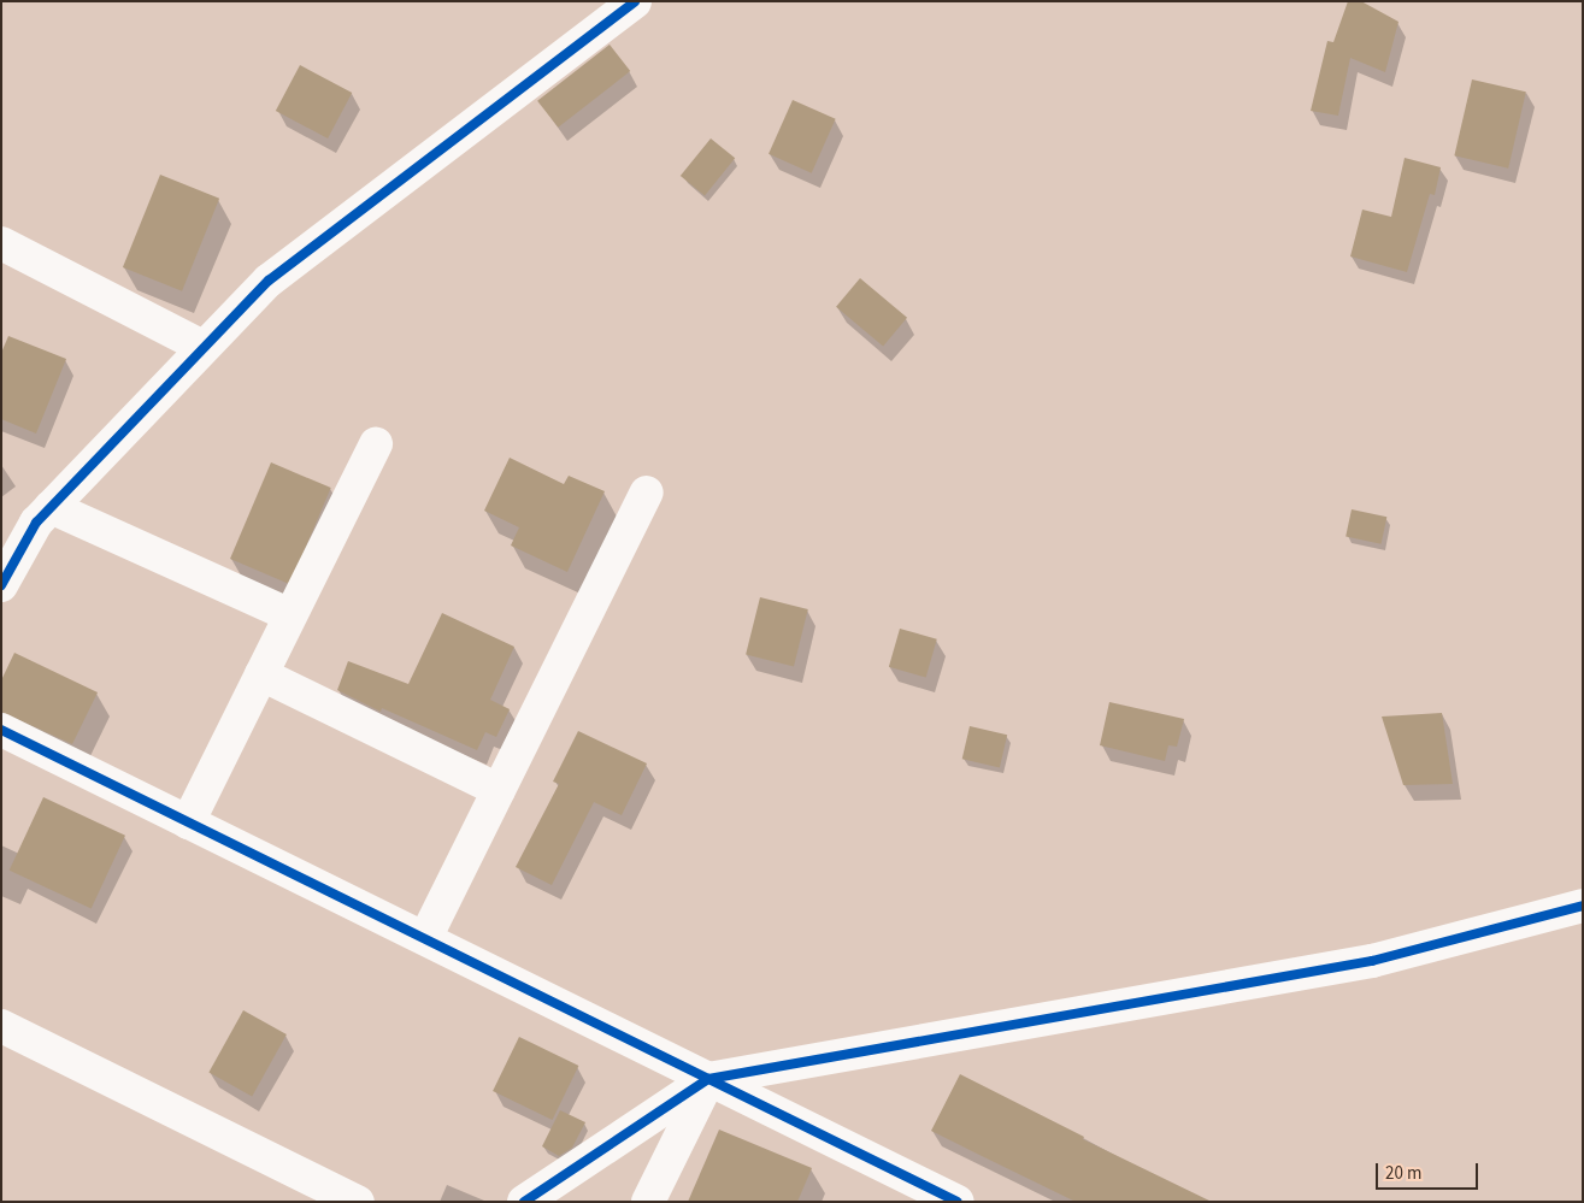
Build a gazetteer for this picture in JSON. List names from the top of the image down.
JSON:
{
  "scale_bar": "20 m"
}
